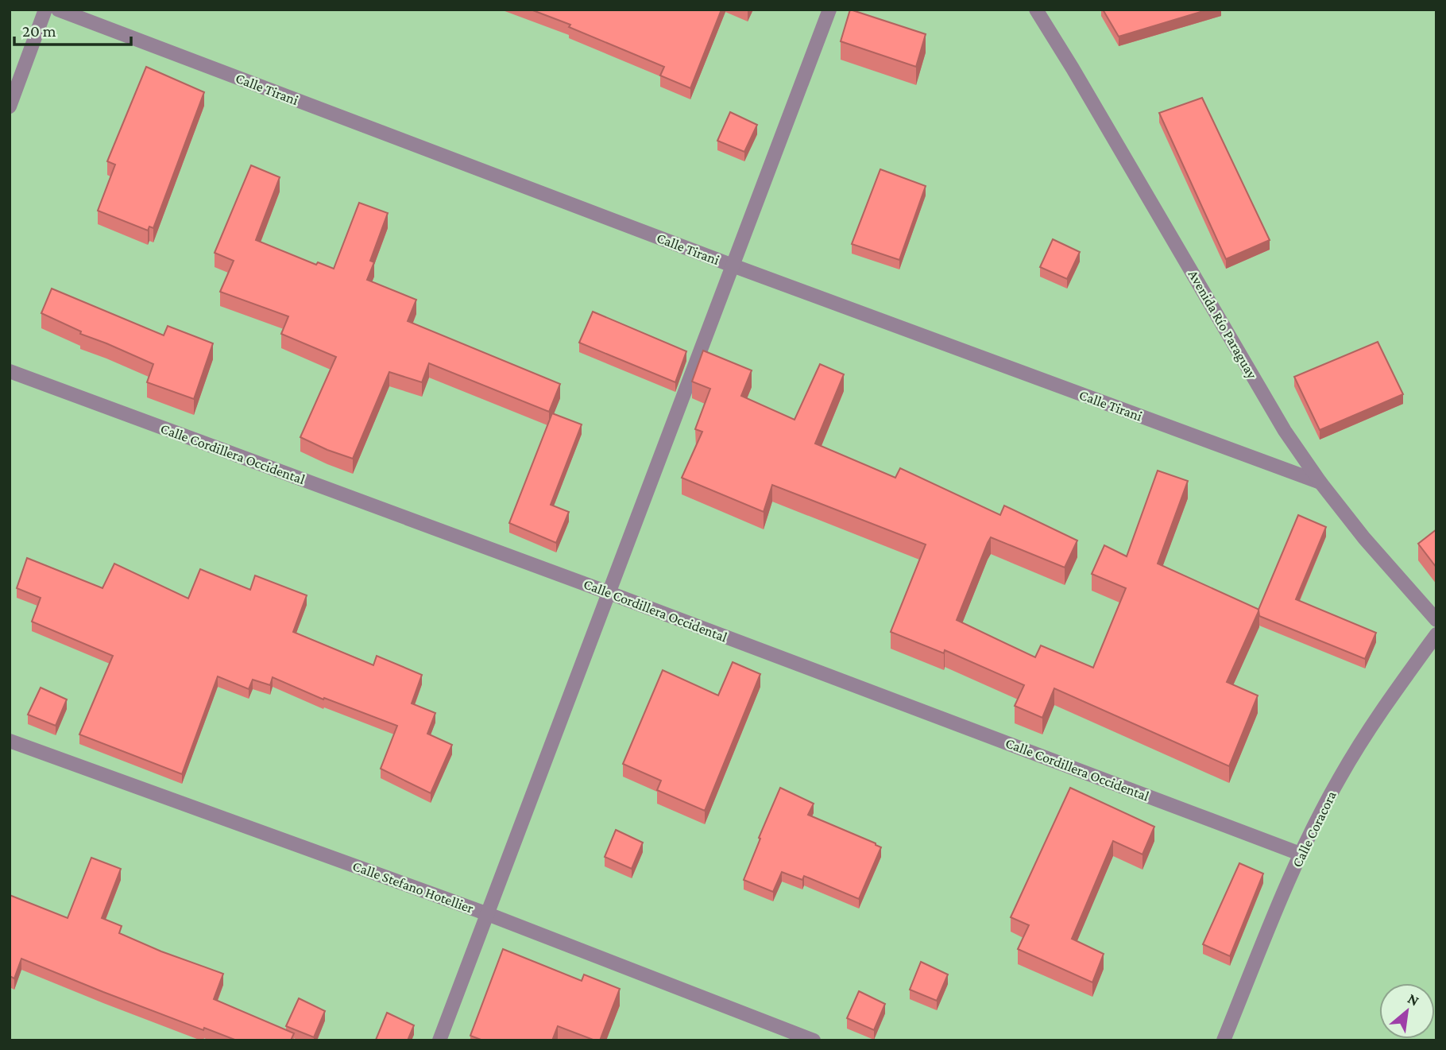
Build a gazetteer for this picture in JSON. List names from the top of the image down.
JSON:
{
  "streets": {
    "street": [
      "Calle Tirani",
      "Avenida Río Paraguay",
      "Calle Cordillera Occidental",
      "Calle Coracora",
      "Calle Stefano Hotellier"
    ]
  },
  "crossings": [
    ["Calle Tirani", "Avenida Río Paraguay"],
    ["Calle Cordillera Occidental", "Calle Coracora"]
  ],
  "scale_bar": "20 m",
  "north": "top right"
}
